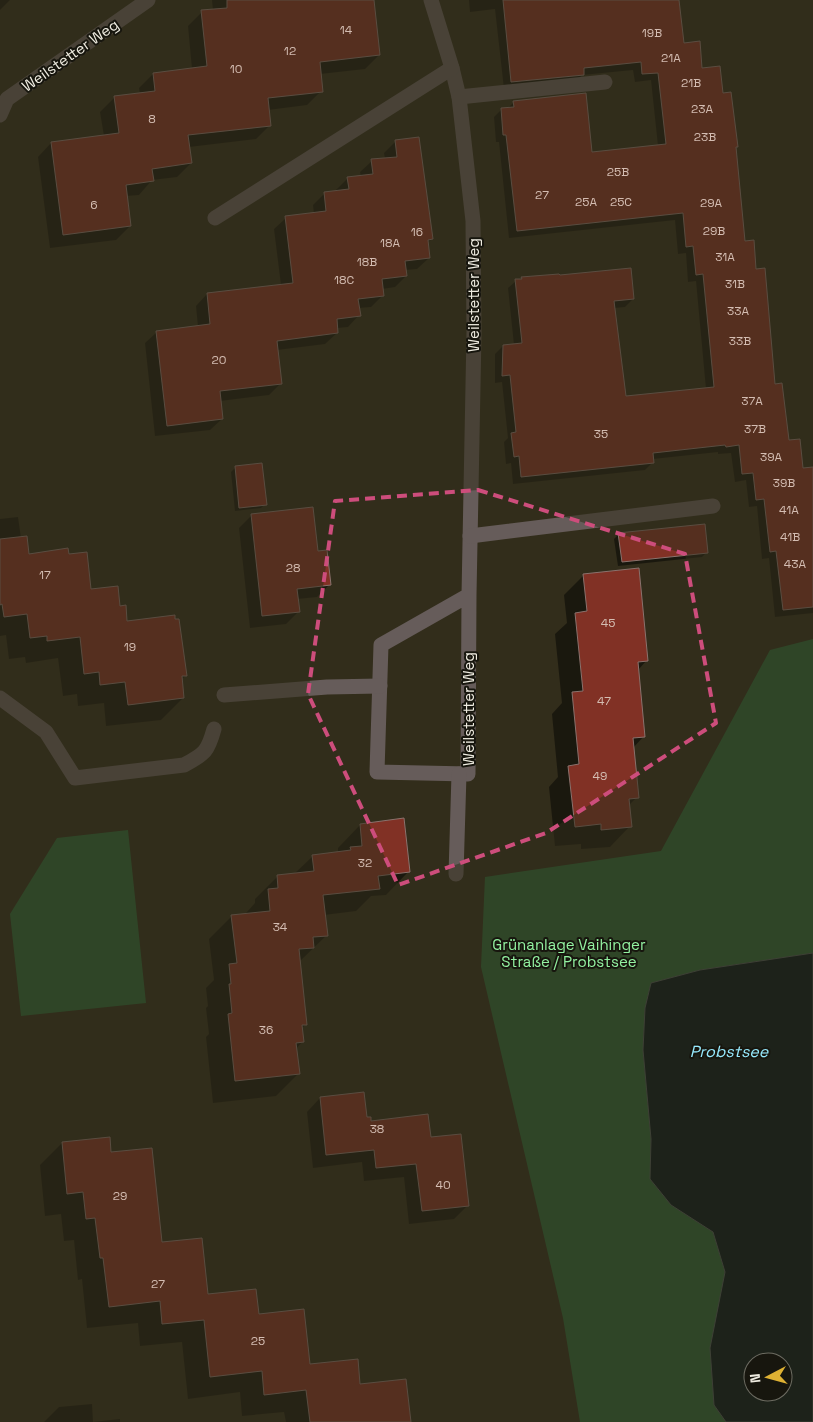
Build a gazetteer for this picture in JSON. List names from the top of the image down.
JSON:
{
  "streets": {
    "street": ["Weilstetter Weg"]
  },
  "water": ["Probstsee"],
  "parks": ["Grünanlage Vaihinger Straße / Probstsee"],
  "house_numbers": [
    "14",
    "19B",
    "12",
    "21A",
    "10",
    "21B",
    "23A",
    "8",
    "23B",
    "25B",
    "27",
    "25A",
    "25C",
    "29A",
    "6",
    "29B",
    "16",
    "18A",
    "31A",
    "18B",
    "18C",
    "31B",
    "33A",
    "33B",
    "20",
    "37A",
    "37B",
    "35",
    "39A",
    "39B",
    "41A",
    "41B",
    "43A",
    "28",
    "17",
    "45",
    "19",
    "47",
    "49",
    "32",
    "34",
    "36",
    "38",
    "40",
    "29",
    "27",
    "25"
  ],
  "north": "left"
}
